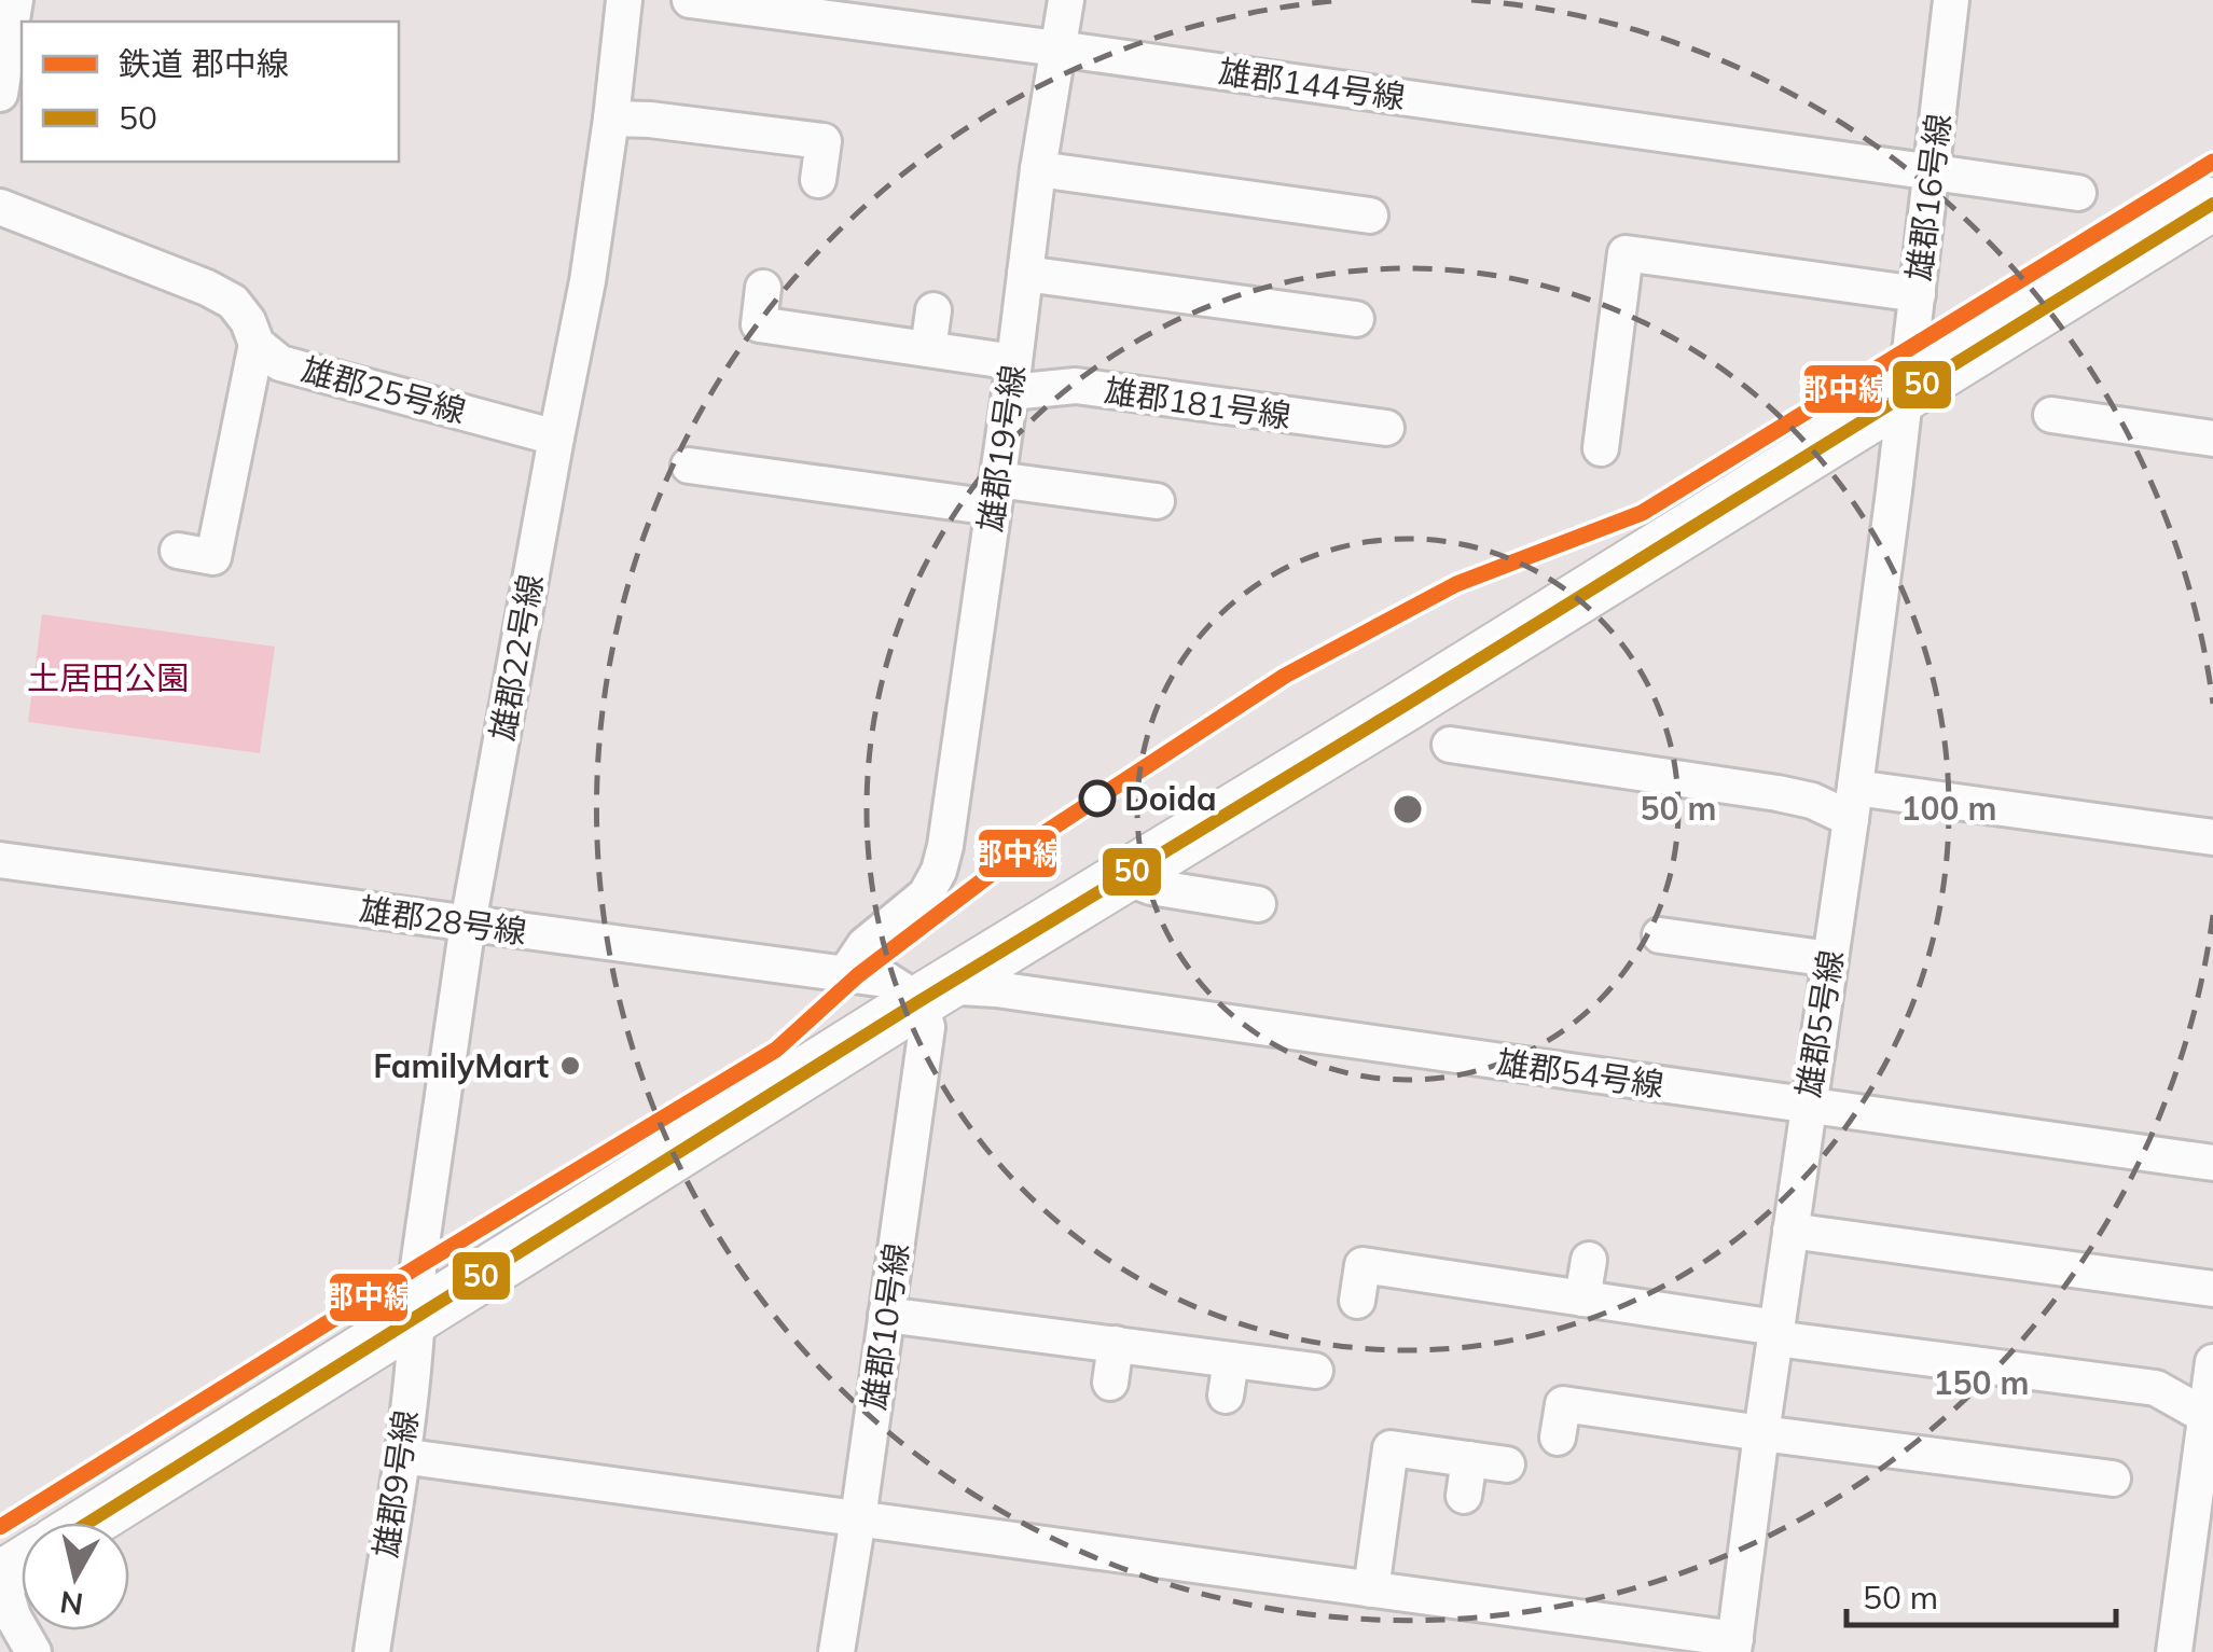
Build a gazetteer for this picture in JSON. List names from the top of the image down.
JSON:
{
  "streets": {
    "street": [
      "雄郡144号線",
      "雄郡16号線",
      "雄郡25号線",
      "雄郡181号線",
      "雄郡19号線",
      "雄郡22号線",
      "雄郡28号線",
      "雄郡5号線",
      "雄郡54号線",
      "雄郡10号線",
      "雄郡9号線"
    ]
  },
  "crossings": [
    ["雄郡144号線", "雄郡16号線"],
    ["雄郡144号線", "雄郡19号線"],
    ["雄郡16号線", "雄郡5号線"],
    ["雄郡25号線", "雄郡22号線"],
    ["雄郡181号線", "雄郡19号線"],
    ["雄郡19号線", "雄郡28号線"],
    ["雄郡22号線", "雄郡28号線"],
    ["雄郡22号線", "雄郡9号線"],
    ["雄郡28号線", "雄郡54号線"],
    ["雄郡28号線", "雄郡10号線"],
    ["雄郡5号線", "雄郡54号線"],
    ["雄郡54号線", "雄郡10号線"]
  ],
  "parks": ["土居田公園"],
  "places": ["Doida", "FamilyMart"],
  "lines": ["rail line 郡中線", "transit line 50"],
  "legend": ["鉄道 郡中線", "50"],
  "scale_bar": "50 m",
  "north": "bottom",
  "rings": ["50 m", "100 m", "150 m"]
}
